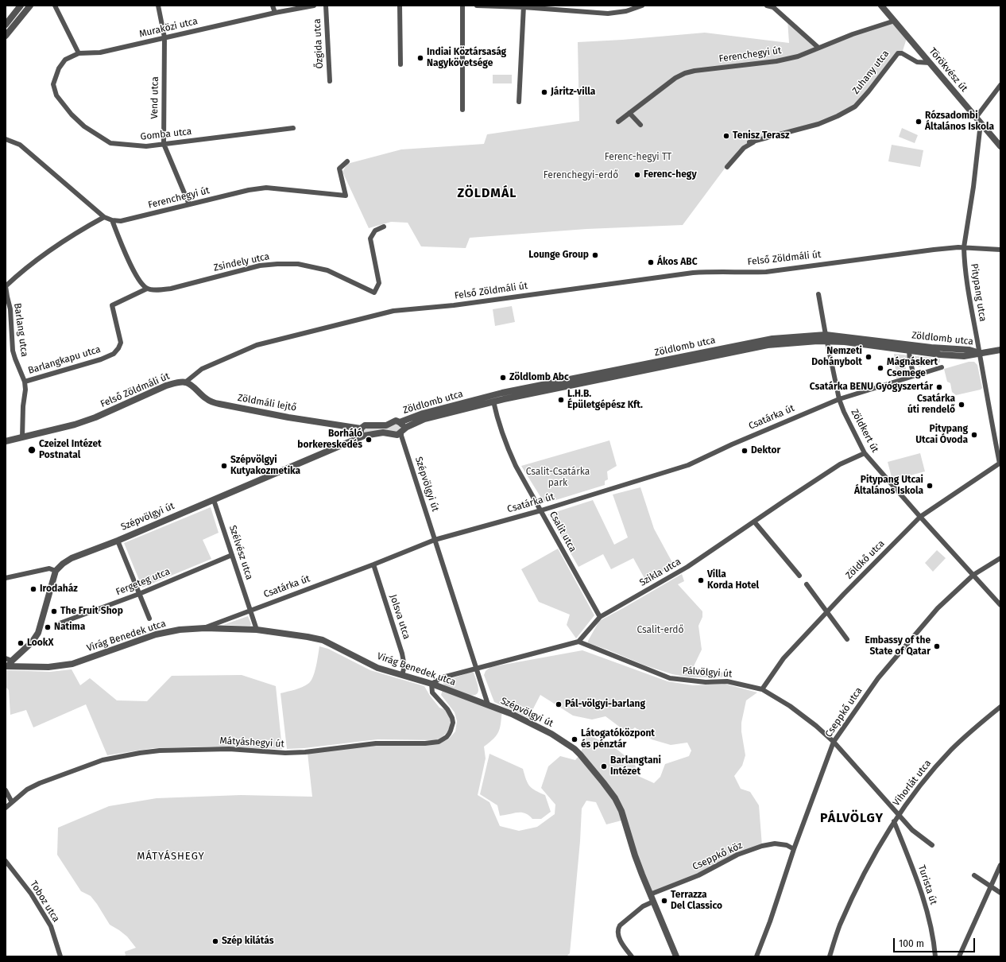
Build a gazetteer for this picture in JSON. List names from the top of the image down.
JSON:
{
  "streets": {
    "street": [
      "Muraközi utca",
      "Őzgida utca",
      "Ferenchegyi út",
      "Törökvész út",
      "Zuhany utca",
      "Vend utca",
      "Gomba utca",
      "Felső Zöldmáli út",
      "Zsindely utca",
      "Pitypang utca",
      "Barlang utca",
      "Zöldlomb utca",
      "Barlangkapu utca",
      "Zöldmáli lejtő",
      "Csatárka út",
      "Zöldkert út",
      "Szépvölgyi út",
      "Csalit utca",
      "Szélvész utca",
      "Zöldkő utca",
      "Szikla utca",
      "Fergeteg utca",
      "Jolsva utca",
      "Virág Benedek utca",
      "Pálvölgyi út",
      "Cseppkő utca",
      "Mátyáshegyi út",
      "Vihorlát utca",
      "Cseppkő köz",
      "Turista út",
      "Toboz utca"
    ]
  },
  "crossings": [
    ["Muraközi utca", "Vend utca"],
    ["Muraközi utca", "Gomba utca"],
    ["Ferenchegyi út", "Törökvész út"],
    ["Ferenchegyi út", "Vend utca"],
    ["Ferenchegyi út", "Barlang utca"],
    ["Törökvész út", "Zuhany utca"],
    ["Törökvész út", "Pitypang utca"],
    ["Vend utca", "Gomba utca"],
    ["Felső Zöldmáli út", "Pitypang utca"],
    ["Felső Zöldmáli út", "Barlang utca"],
    ["Felső Zöldmáli út", "Zöldmáli lejtő"],
    ["Zsindely utca", "Barlangkapu utca"],
    ["Pitypang utca", "Zöldlomb utca"],
    ["Pitypang utca", "Zöldkő utca"],
    ["Barlang utca", "Barlangkapu utca"],
    ["Zöldlomb utca", "Zöldkert út"],
    ["Zöldlomb utca", "Szépvölgyi út"],
    ["Zöldlomb utca", "Csalit utca"],
    ["Zöldmáli lejtő", "Szépvölgyi út"],
    ["Csatárka út", "Zöldkert út"],
    ["Csatárka út", "Szépvölgyi út"],
    ["Csatárka út", "Csalit utca"],
    ["Csatárka út", "Szélvész utca"],
    ["Csatárka út", "Jolsva utca"],
    ["Csatárka út", "Virág Benedek utca"],
    ["Zöldkert út", "Zöldkő utca"],
    ["Zöldkert út", "Szikla utca"],
    ["Zöldkert út", "Cseppkő utca"],
    ["Szépvölgyi út", "Szélvész utca"],
    ["Szépvölgyi út", "Virág Benedek utca"],
    ["Szépvölgyi út", "Cseppkő köz"],
    ["Csalit utca", "Szikla utca"],
    ["Szélvész utca", "Fergeteg utca"],
    ["Szélvész utca", "Virág Benedek utca"],
    ["Zöldkő utca", "Pálvölgyi út"],
    ["Szikla utca", "Pálvölgyi út"],
    ["Jolsva utca", "Virág Benedek utca"],
    ["Virág Benedek utca", "Mátyáshegyi út"],
    ["Pálvölgyi út", "Cseppkő utca"],
    ["Pálvölgyi út", "Vihorlát utca"],
    ["Cseppkő utca", "Cseppkő köz"],
    ["Vihorlát utca", "Turista út"]
  ],
  "districts": ["ZÖLDMÁL", "PÁLVÖLGY", "MÁTYÁSHEGY"],
  "parks": [
    "Ferenc-hegyi TT",
    "Ferenchegyi-erdő",
    "Csalit-Csatárka park",
    "Csalit-erdő"
  ],
  "places": [
    "Indiai Köztársaság Nagykövetsége",
    "Járitz-villa",
    "Rózsadombi Általános Iskola",
    "Tenisz Terasz",
    "Ferenc-hegy",
    "Lounge Group",
    "Ákos ABC",
    "Nemzeti Dohánybolt",
    "Mágnáskert Csemege",
    "Zöldlomb Abc",
    "Csatárka BENU Gyógyszertár",
    "L.H.B. Épületgépész Kft.",
    "Csatárka úti rendelő",
    "Pitypang Utcai Óvoda",
    "Borháló borkereskedés",
    "Czeizel Intézet Postnatal",
    "Dektor",
    "Szépvölgyi Kutyakozmetika",
    "Pitypang Utcai Általános Iskola",
    "Villa Korda Hotel",
    "Irodaház",
    "The Fruit Shop",
    "Natima",
    "LookX",
    "Embassy of the State of Qatar",
    "Pál-völgyi-barlang",
    "Látogatóközpont és pénztár",
    "Barlangtani Intézet",
    "Terrazza Del Classico",
    "Szép kilátás"
  ],
  "scale_bar": "100 m"
}
